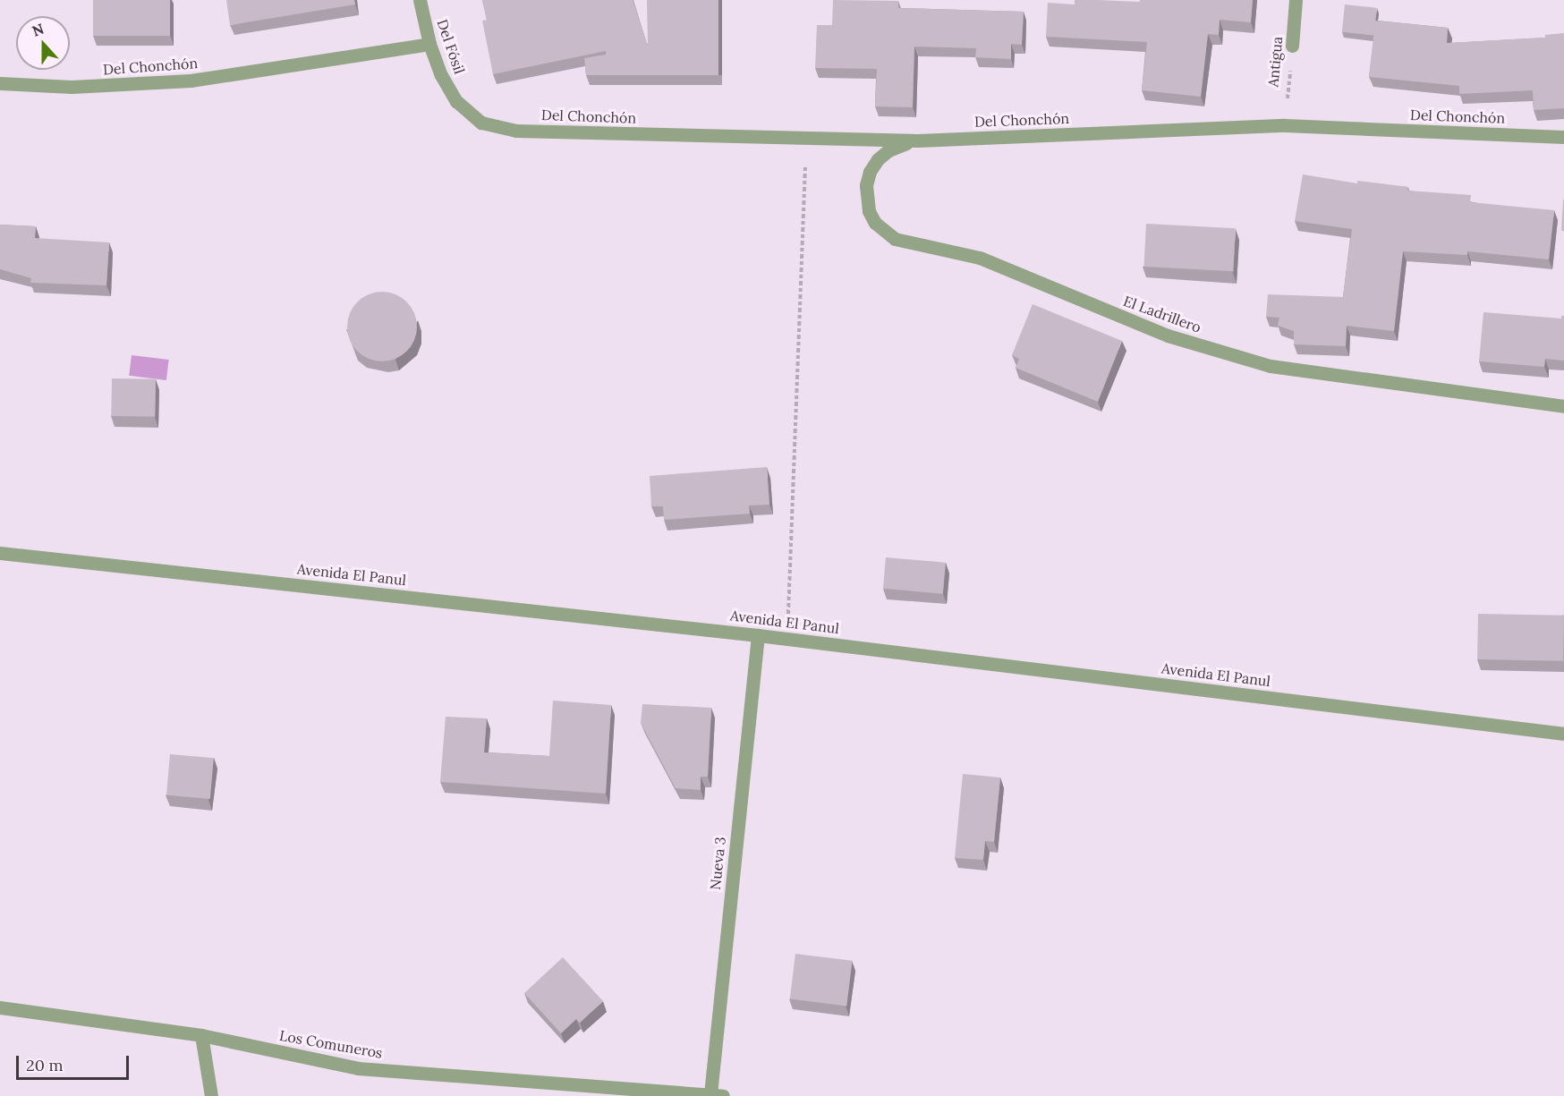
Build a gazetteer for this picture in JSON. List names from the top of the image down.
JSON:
{
  "streets": {
    "street": [
      "Del Fósil",
      "Antigua",
      "Del Chonchón",
      "El Ladrillero",
      "Avenida El Panul",
      "Nueva 3",
      "Los Comuneros"
    ]
  },
  "crossings": [
    ["Del Fósil", "Del Chonchón"],
    ["Antigua", "Del Chonchón"],
    ["Del Chonchón", "El Ladrillero"],
    ["Avenida El Panul", "Nueva 3"],
    ["Nueva 3", "Los Comuneros"]
  ],
  "scale_bar": "20 m",
  "north": "top"
}
